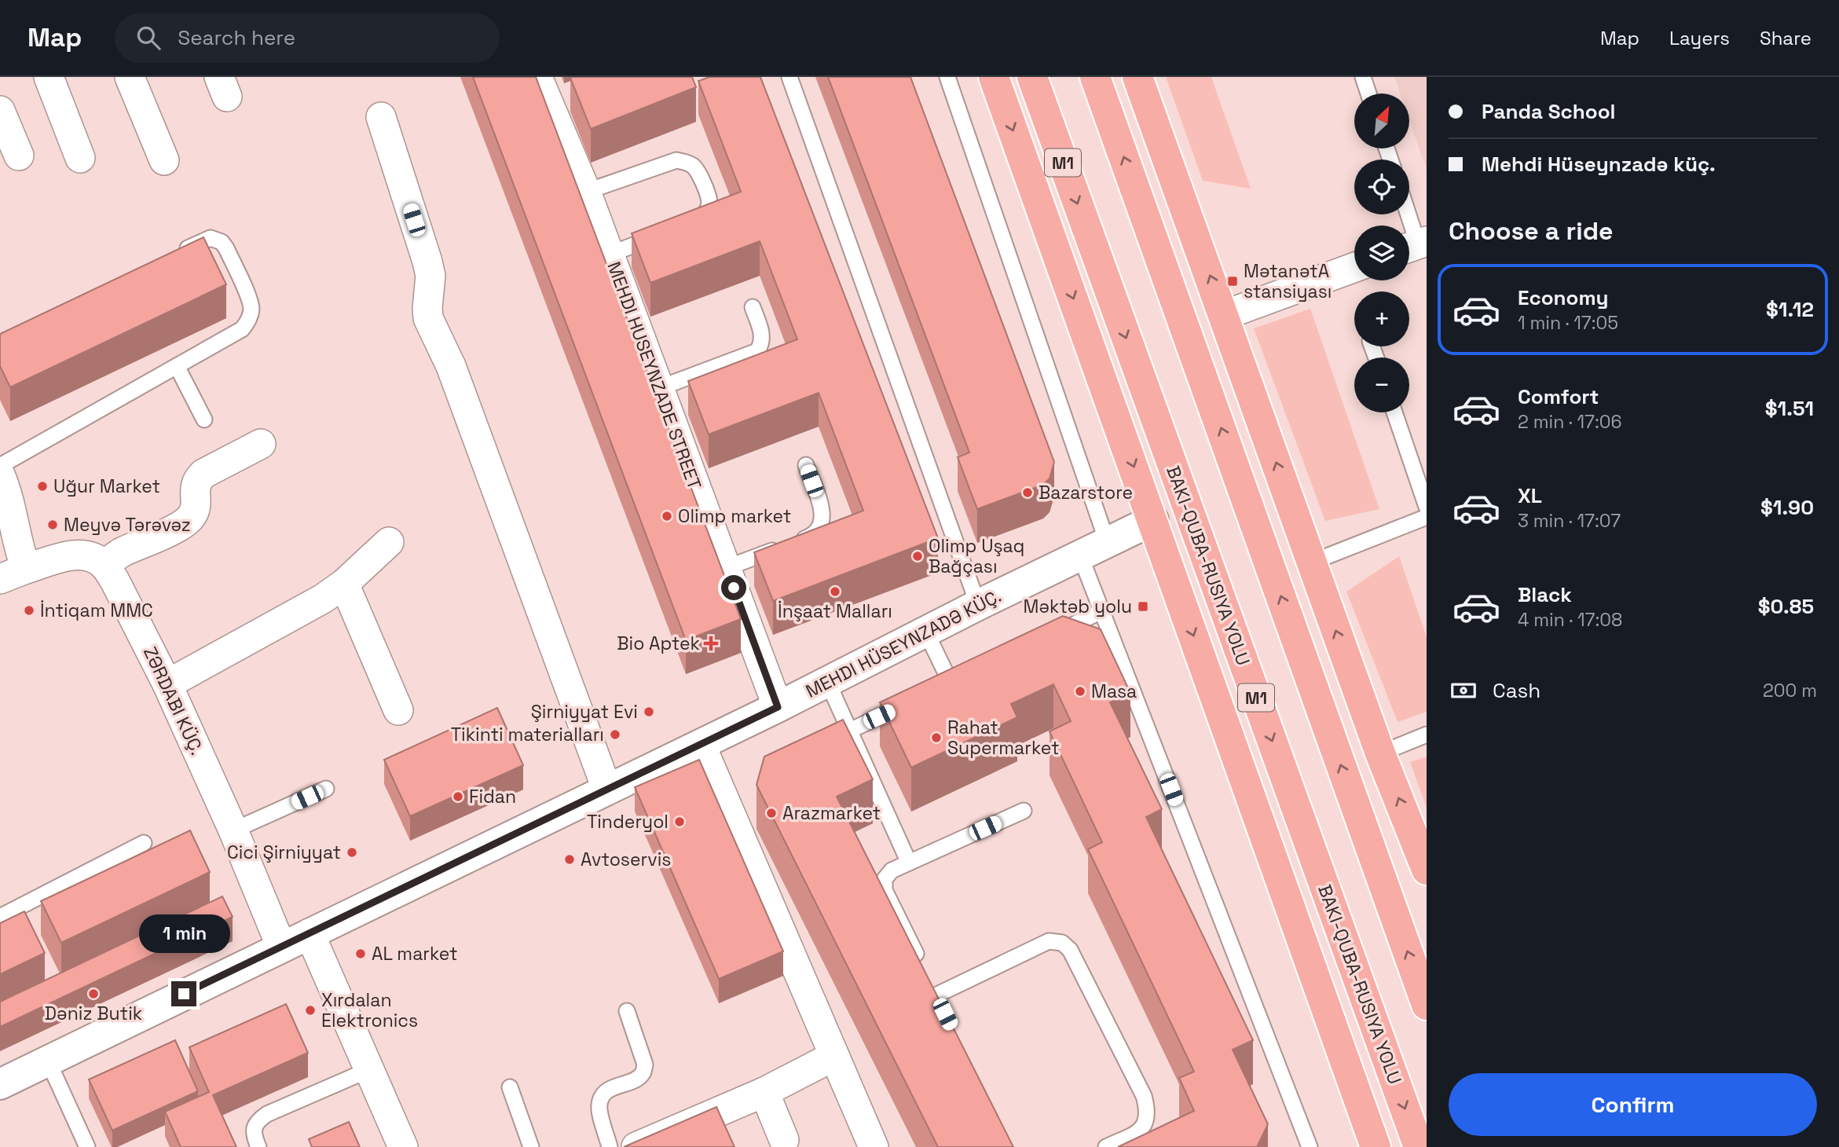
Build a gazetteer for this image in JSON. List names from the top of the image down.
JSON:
{
  "streets": {
    "highway": ["M1"],
    "street": ["MEHDI HUSEYNZADЕ STREET", "MEHDI HÜSEYNZADƏ KÜÇ.", "ZƏRDABI KÜÇ."]
  },
  "crossings": [
    ["MEHDI HUSEYNZADЕ STREET", "MEHDI HÜSEYNZADƏ KÜÇ."],
    ["MEHDI HÜSEYNZADƏ KÜÇ.", "ZƏRDABI KÜÇ."]
  ],
  "places": {
    "transit": ["MətanətA stansiyası", "Məktəb yolu"],
    "other": [
      "Uğur Market",
      "Bazarstore",
      "Olimp market",
      "Meyvə Tərəvəz",
      "Olimp Uşaq Bağçası",
      "İnşaat Malları",
      "İntiqam MMC",
      "Masa",
      "Şirniyyat Evi",
      "Tikinti materialları",
      "Rahat Supermarket",
      "Fidan",
      "Arazmarket",
      "Tinderyol",
      "Cici Şirniyyat",
      "Avtoservis",
      "AL market",
      "Dəniz Butik",
      "Xırdalan Elektronics"
    ],
    "health": ["Bio Aptek"]
  },
  "north": "top right",
  "page": {
    "header": "Map",
    "search": "Search here",
    "nav": ["Map", "Layers", "Share"],
    "banner": ["Panda School", "Mehdi Hüseynzadə küç."],
    "map_buttons": ["+", "−"],
    "heading": "Choose a ride",
    "list": [
      {
        "name": "Economy",
        "note": "1 min · 17:05",
        "value": "$1.12"
      },
      {
        "name": "Comfort",
        "note": "2 min · 17:06",
        "value": "$1.51"
      },
      {
        "name": "XL",
        "note": "3 min · 17:07",
        "value": "$1.90"
      },
      {
        "name": "Black",
        "note": "4 min · 17:08",
        "value": "$0.85"
      }
    ],
    "pay": ["Cash", "200 m"],
    "bubble": "1 min",
    "buttons": "Confirm"
  }
}
